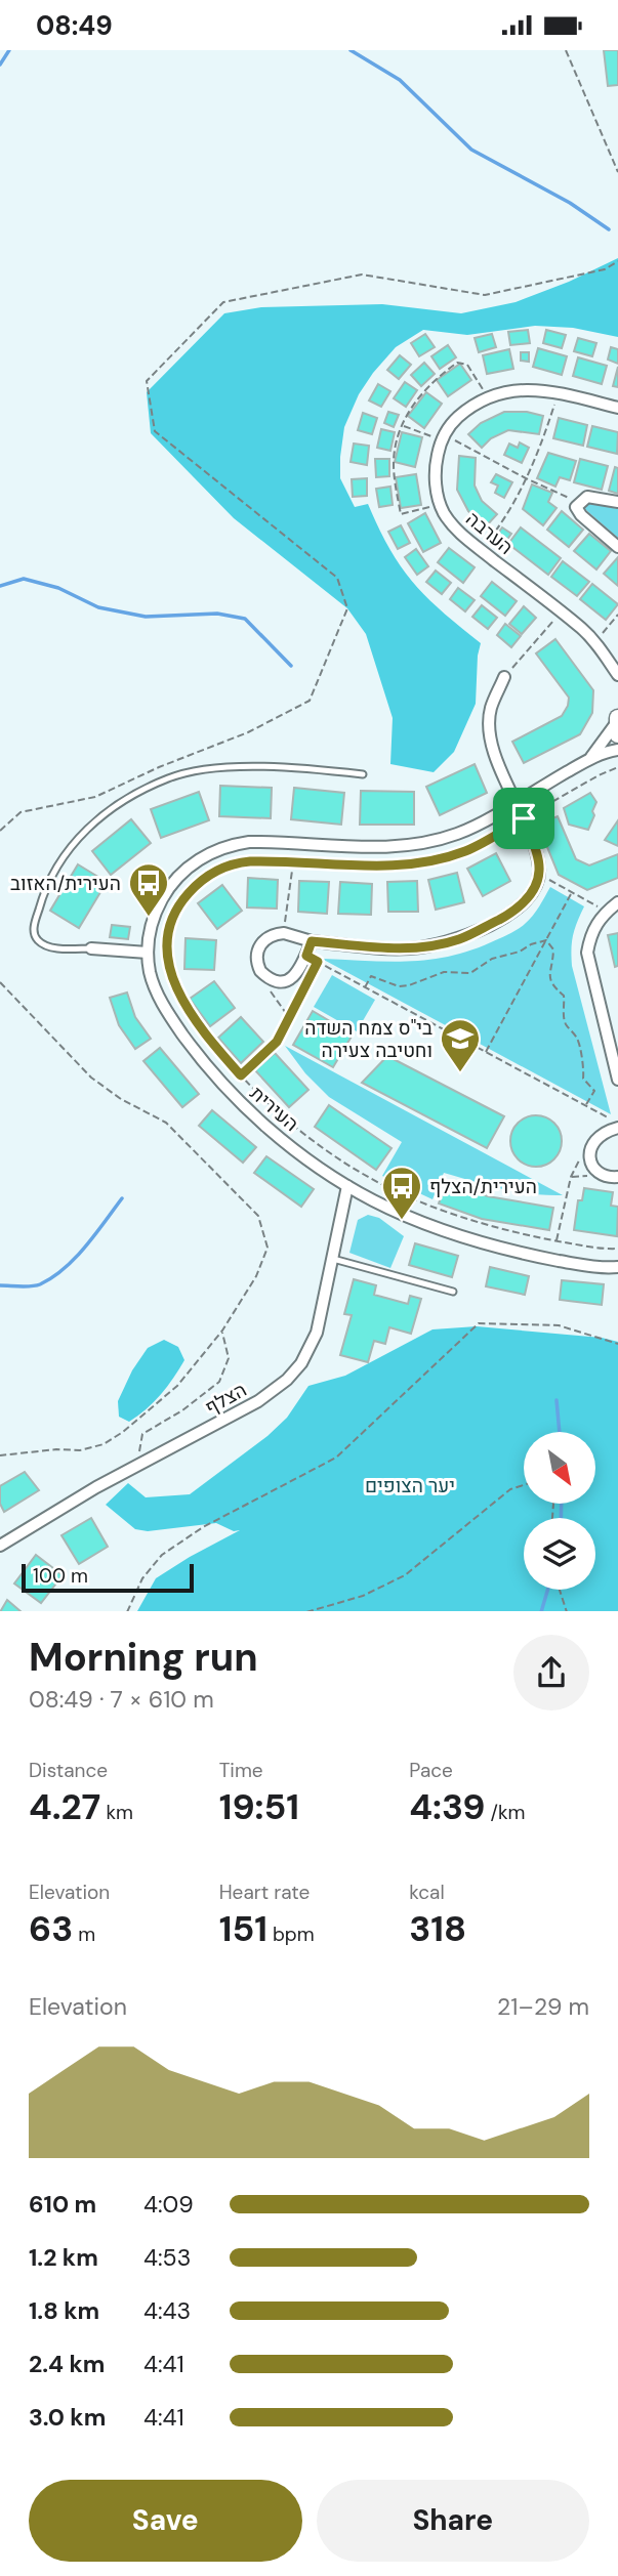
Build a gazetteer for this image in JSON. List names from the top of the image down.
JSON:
{
  "streets": {
    "street": ["הערבה", "העירית", "הצלף"]
  },
  "crossings": [
    ["העירית", "הצלף"]
  ],
  "parks": ["יער הצופים"],
  "places": {
    "bus stop": ["העירית/האזוב", "העירית/הצלף"],
    "school or university": ["בי\"ס צמח השדה וחטיבה צעירה"]
  },
  "scale_bar": "100 m",
  "north": "bottom right",
  "page": {
    "status": "08:49",
    "scale": "100 m",
    "heading": ["Morning run", "08:49 · 7 × 610 m"],
    "stats": [
      ["Distance", "4.27 km"],
      ["Time", "19:51"],
      ["Pace", "4:39 /km"],
      ["Elevation", "63 m"],
      ["Heart rate", "151 bpm"],
      ["kcal", "318"]
    ],
    "chart": ["Elevation", "21–29 m"],
    "list": [
      {
        "name": "610 m",
        "note": "4:09"
      },
      {
        "name": "1.2 km",
        "note": "4:53"
      },
      {
        "name": "1.8 km",
        "note": "4:43"
      },
      {
        "name": "2.4 km",
        "note": "4:41"
      },
      {
        "name": "3.0 km",
        "note": "4:41"
      }
    ],
    "buttons": ["Save", "Share"]
  }
}
